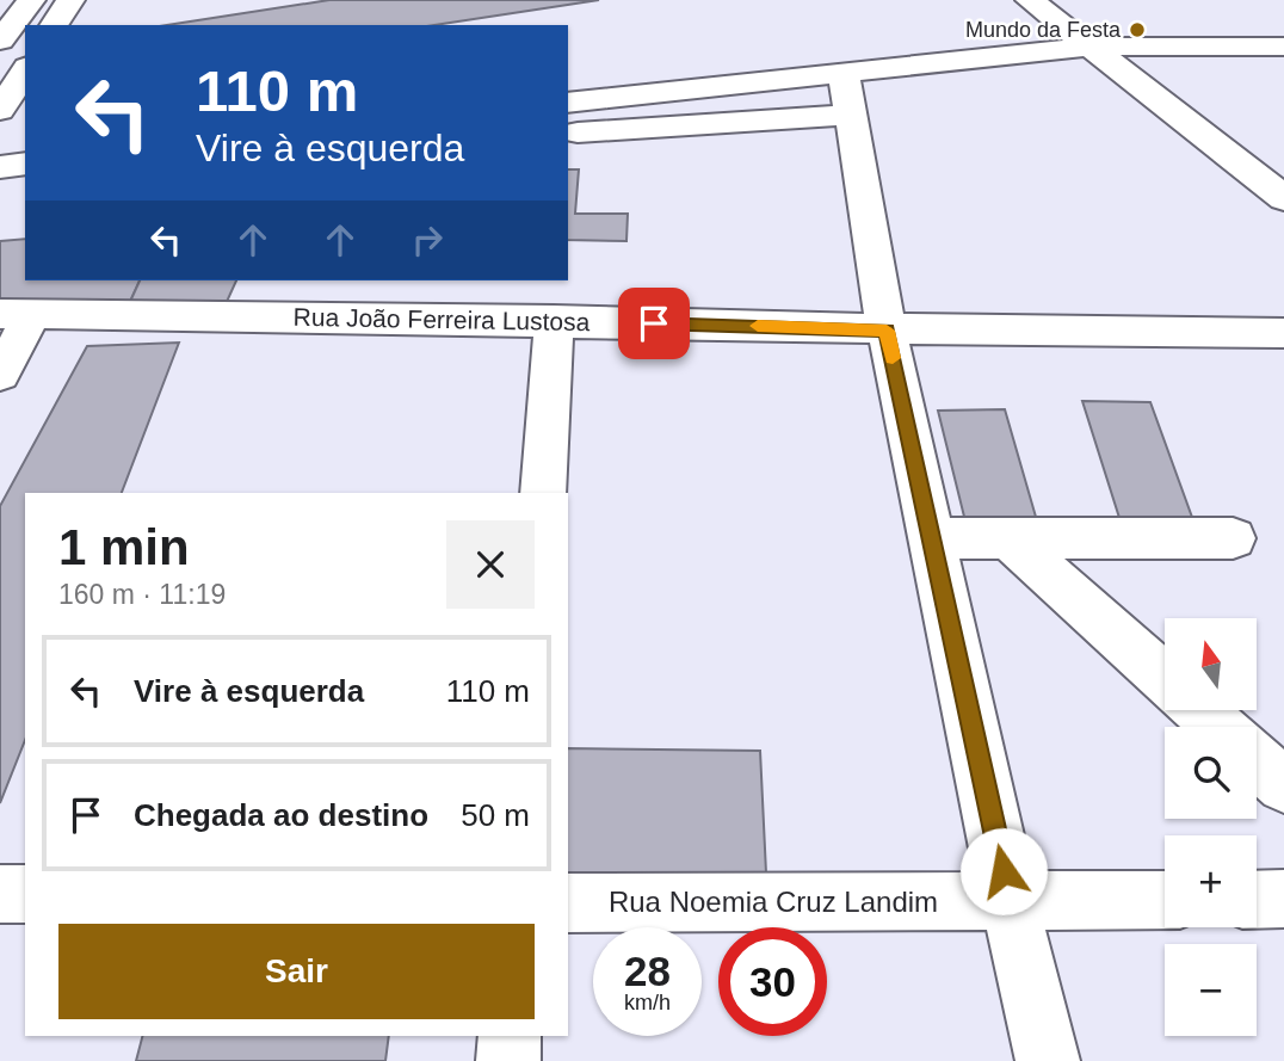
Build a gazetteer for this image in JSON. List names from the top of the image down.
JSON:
{
  "streets": {
    "main road": ["Rua João Ferreira Lustosa", "Rua Noemia Cruz Landim"]
  },
  "places": ["Mundo da Festa"],
  "north": "top",
  "page": {
    "turn": ["110 m", "Vire à esquerda"],
    "heading": ["1 min", "160 m · 11:19"],
    "map_buttons": ["+", "−"],
    "list": [
      {
        "name": "Vire à esquerda",
        "value": "110 m"
      },
      {
        "name": "Chegada ao destino",
        "value": "50 m"
      }
    ],
    "buttons": "Sair",
    "speed": "28 km/h",
    "limit": "30"
  }
}
